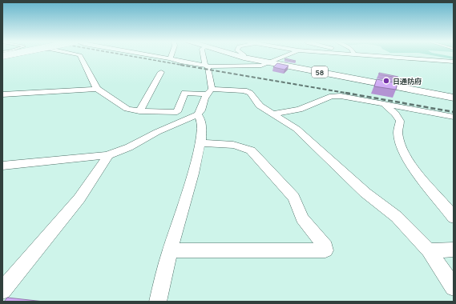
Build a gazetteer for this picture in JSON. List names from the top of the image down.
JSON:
{
  "streets": {
    "main road": ["58"]
  },
  "places": ["日通防府"]
}
